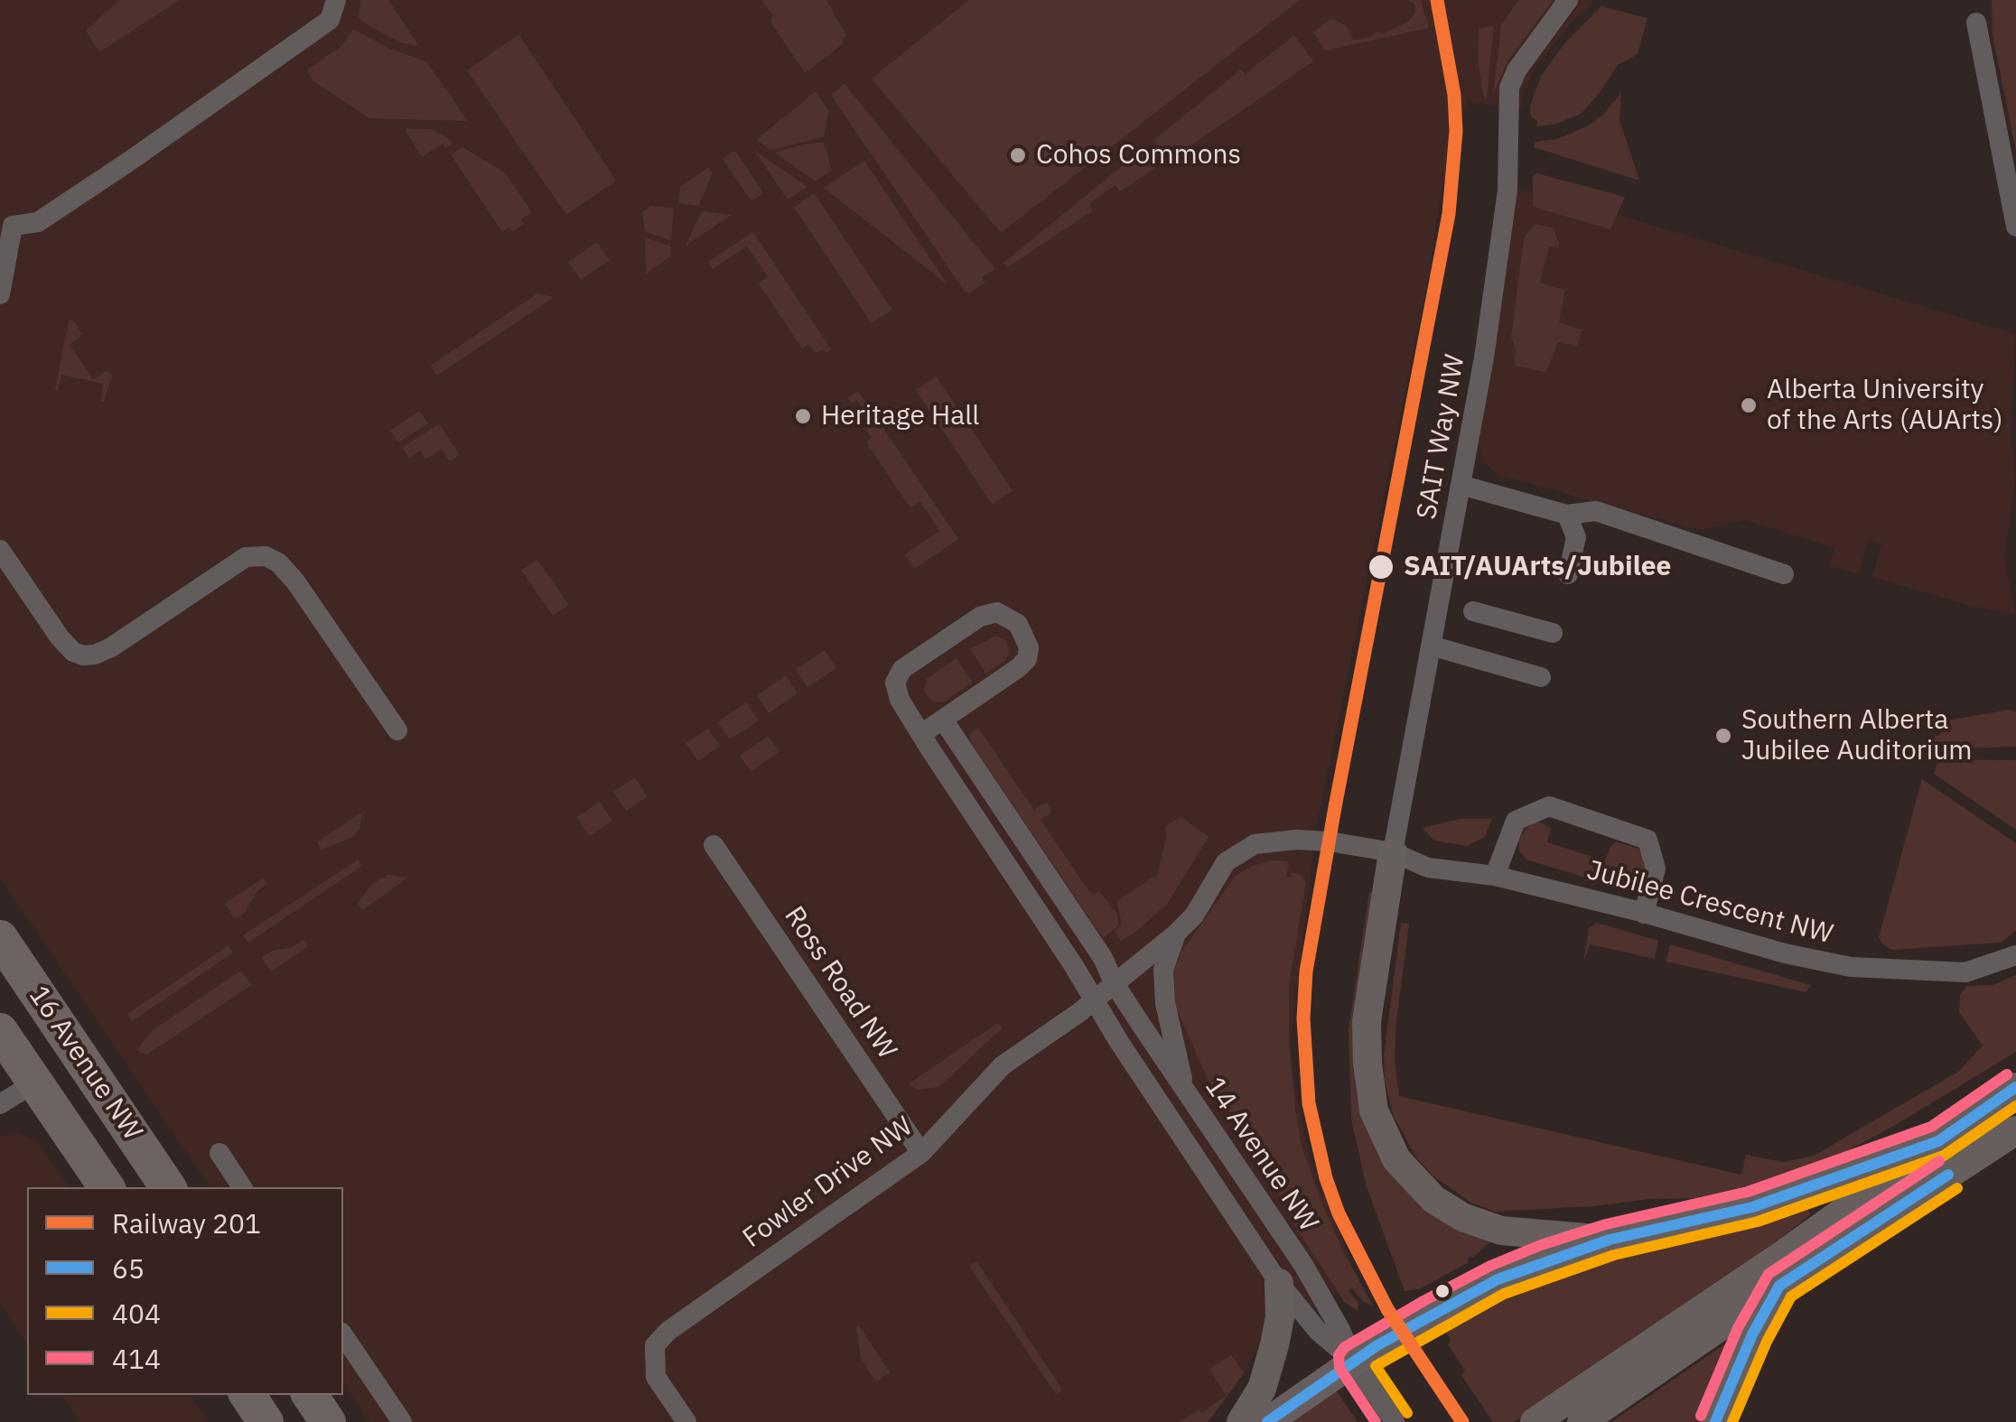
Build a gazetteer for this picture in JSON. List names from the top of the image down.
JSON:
{
  "streets": {
    "highway": ["16 Avenue NW"],
    "street": [
      "SAIT Way NW",
      "Jubilee Crescent NW",
      "Ross Road NW",
      "14 Avenue NW",
      "Fowler Drive NW"
    ]
  },
  "crossings": [
    ["SAIT Way NW", "Jubilee Crescent NW"],
    ["Ross Road NW", "Fowler Drive NW"],
    ["14 Avenue NW", "Fowler Drive NW"]
  ],
  "places": [
    "Cohos Commons",
    "Alberta University of the Arts (AUArts)",
    "Heritage Hall",
    "SAIT/AUArts/Jubilee",
    "Southern Alberta Jubilee Auditorium"
  ],
  "lines": [
    "rail line 201",
    "transit line 414",
    "transit line 65",
    "transit line 404"
  ],
  "legend": [
    "Railway 201",
    "65",
    "404",
    "414"
  ]
}
